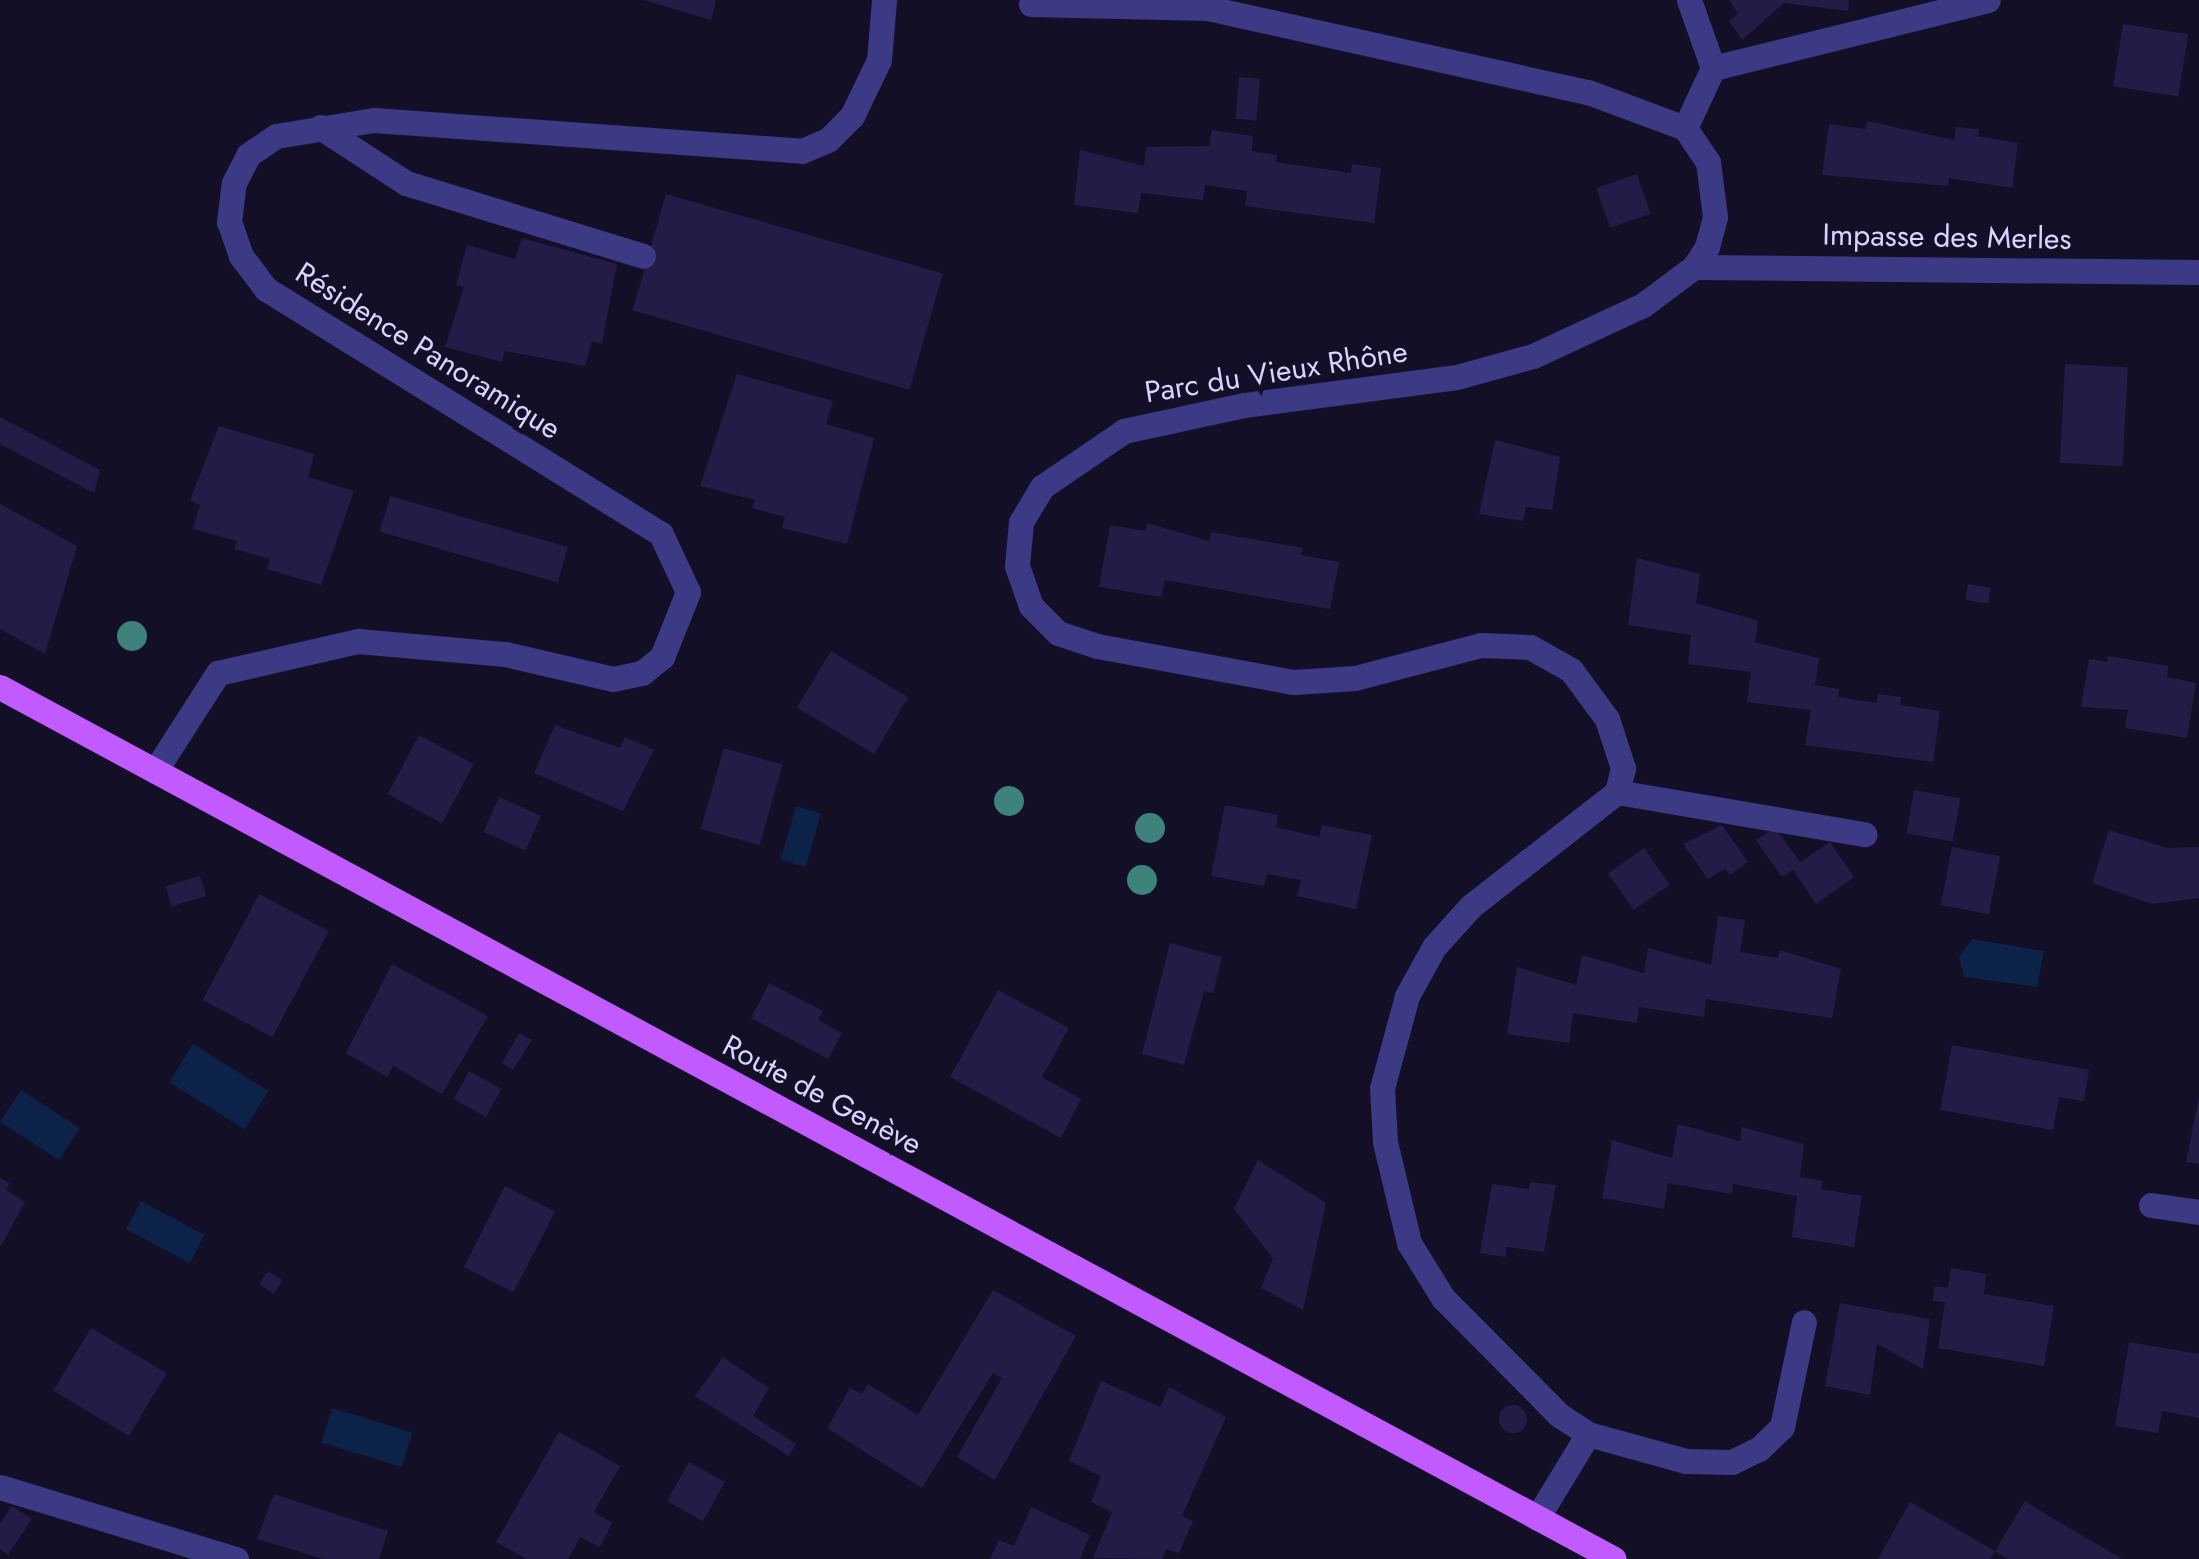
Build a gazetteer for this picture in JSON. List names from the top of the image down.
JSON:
{
  "streets": {
    "main road": ["Route de Genève"],
    "street": ["Impasse des Merles", "Résidence Panoramique", "Parc du Vieux Rhône"]
  },
  "crossings": [
    ["Impasse des Merles", "Parc du Vieux Rhône"],
    ["Résidence Panoramique", "Route de Genève"]
  ]
}
